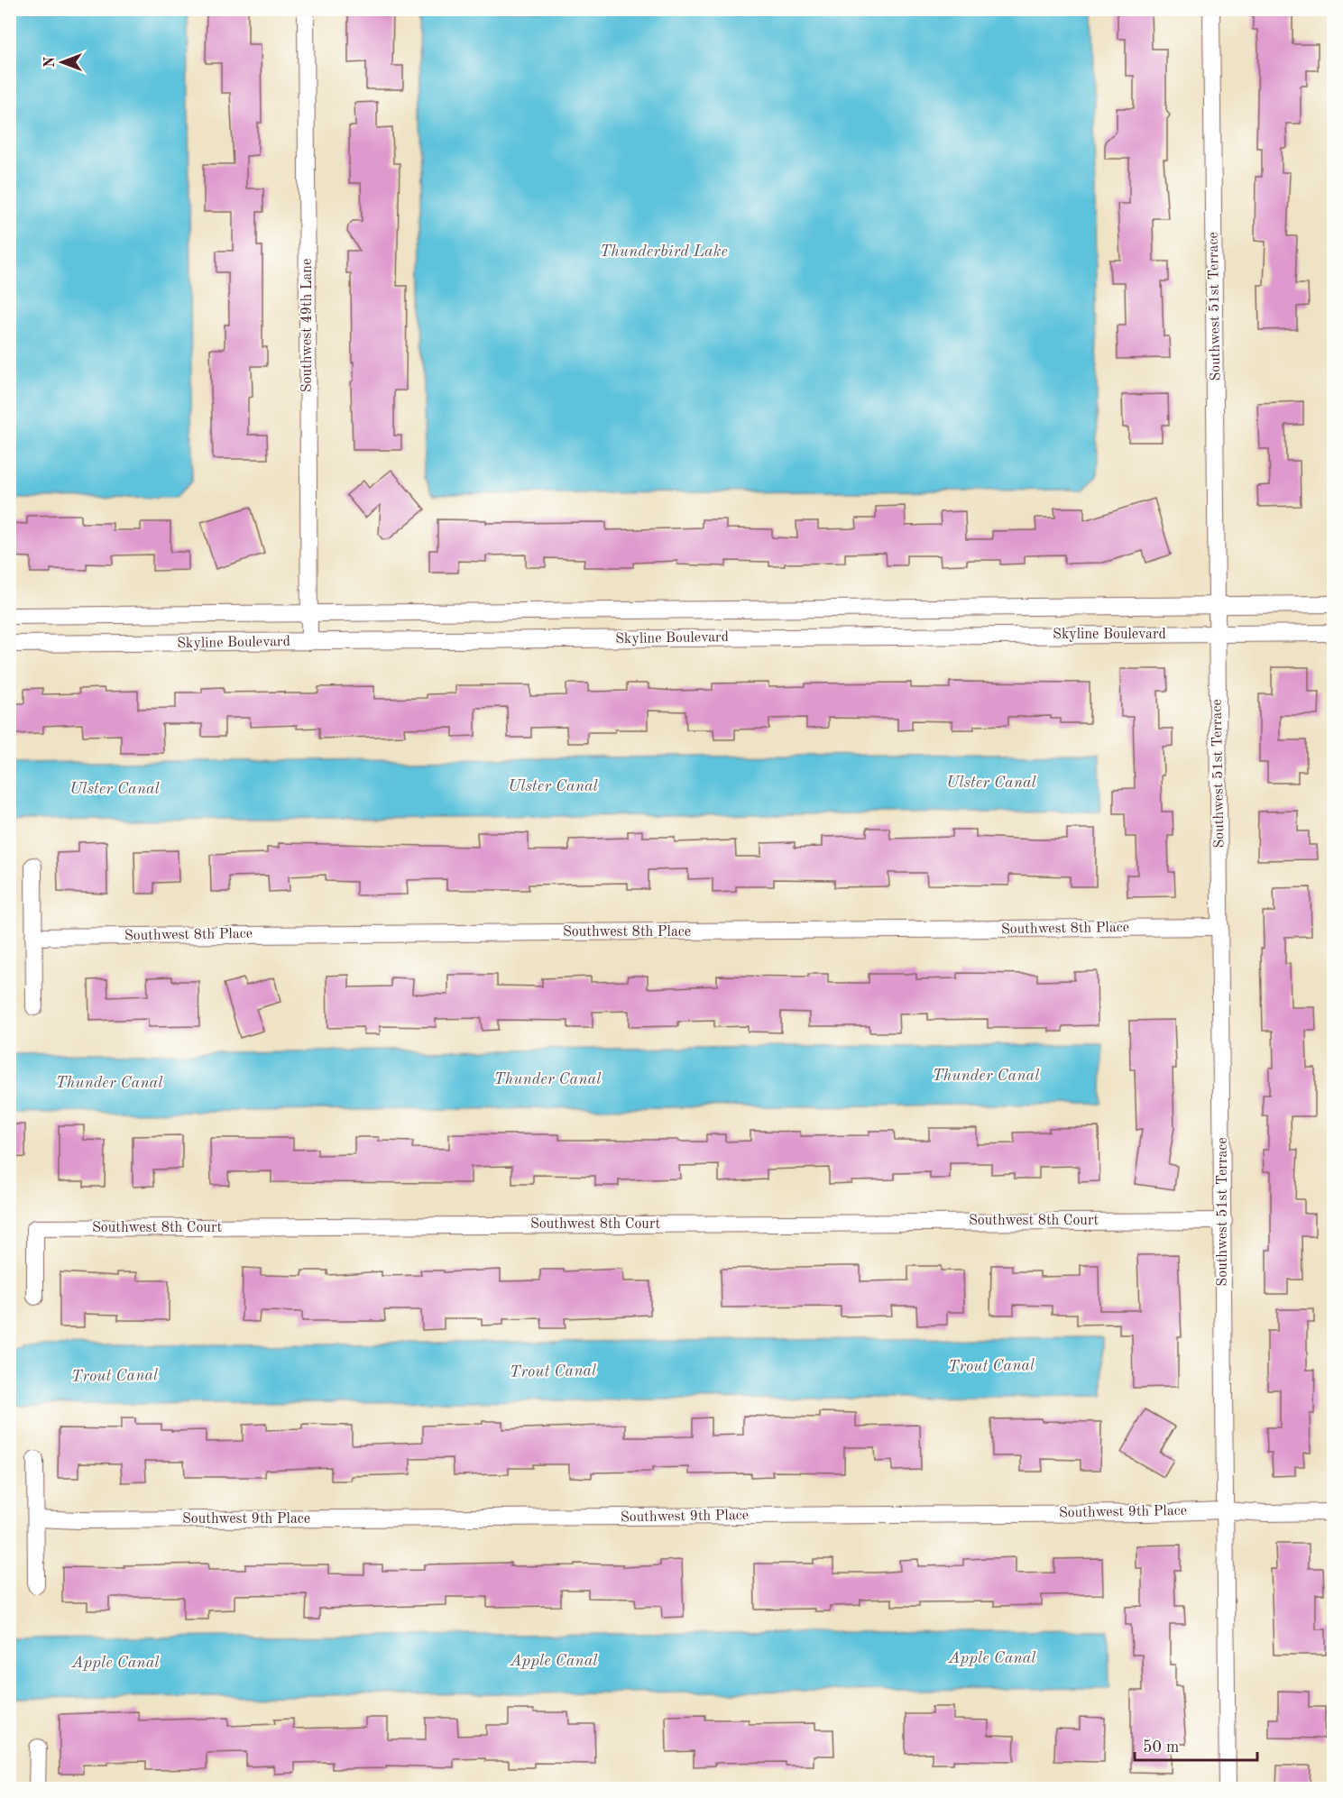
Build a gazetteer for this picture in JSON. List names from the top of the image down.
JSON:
{
  "streets": {
    "street": [
      "Southwest 51st Terrace",
      "Southwest 49th Lane",
      "Skyline Boulevard",
      "Southwest 8th Place",
      "Southwest 8th Court",
      "Southwest 9th Place"
    ]
  },
  "crossings": [
    ["Southwest 51st Terrace", "Skyline Boulevard"],
    ["Southwest 51st Terrace", "Southwest 8th Place"],
    ["Southwest 51st Terrace", "Southwest 8th Court"],
    ["Southwest 51st Terrace", "Southwest 9th Place"],
    ["Southwest 49th Lane", "Skyline Boulevard"]
  ],
  "water": [
    "Thunderbird Lake",
    "Ulster Canal",
    "Thunder Canal",
    "Trout Canal",
    "Apple Canal"
  ],
  "scale_bar": "50 m",
  "north": "left"
}
